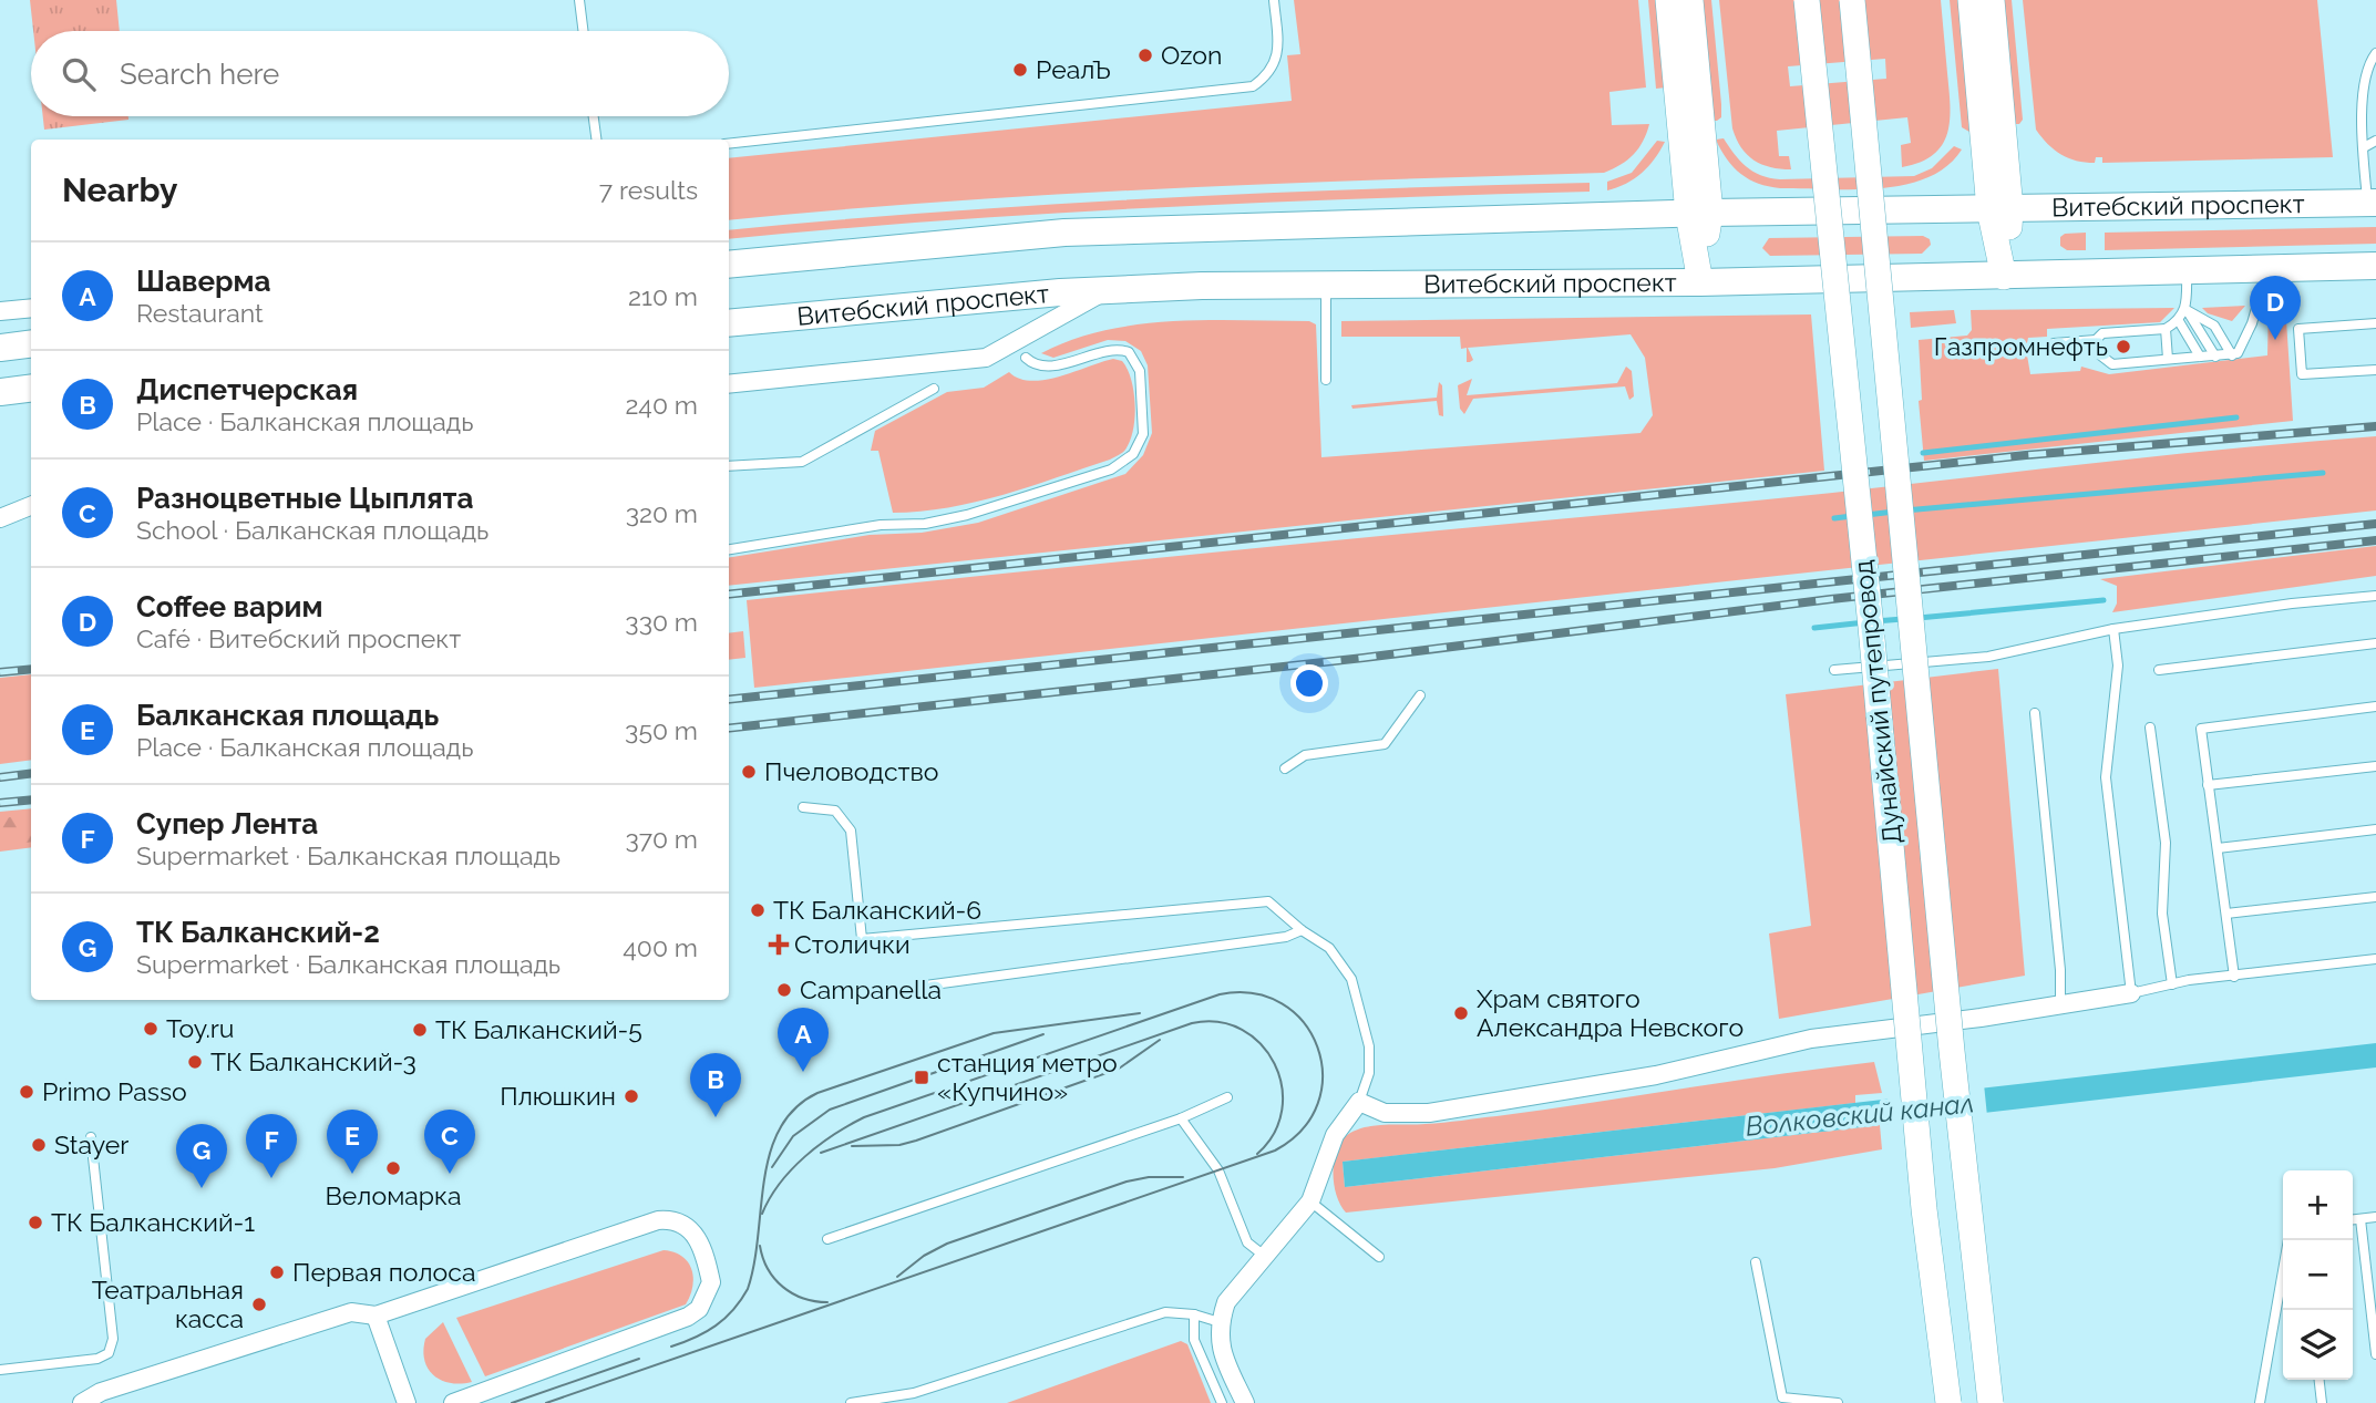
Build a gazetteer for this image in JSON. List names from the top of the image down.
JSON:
{
  "streets": {
    "main road": ["Витебский проспект", "Дунайский путепровод"]
  },
  "water": ["Волковский канал"],
  "places": {
    "other": [
      "Ozon",
      "РеалЪ",
      "Газпромнефть",
      "Пчеловодство",
      "ТК Балканский-6",
      "Campanella",
      "Храм святого Александра Невского",
      "Toy.ru",
      "ТК Балканский-5",
      "ТК Балканский-3",
      "Primo Passo",
      "Плюшкин",
      "Stayer",
      "Веломарка",
      "ТК Балканский-1",
      "Первая полоса",
      "Театральная касса"
    ],
    "health": ["Столички"],
    "transit": ["станция метро «Купчино»"]
  },
  "page": {
    "search": "Search here",
    "heading": ["Nearby", "7 results"],
    "list": [
      {
        "mark": "A",
        "name": "Шаверма",
        "note": "Restaurant",
        "value": "210 m"
      },
      {
        "mark": "B",
        "name": "Диспетчерская",
        "note": "Place · Балканская площадь",
        "value": "240 m"
      },
      {
        "mark": "C",
        "name": "Разноцветные Цыплята",
        "note": "School · Балканская площадь",
        "value": "320 m"
      },
      {
        "mark": "D",
        "name": "Coffee варим",
        "note": "Café · Витебский проспект",
        "value": "330 m"
      },
      {
        "mark": "E",
        "name": "Балканская площадь",
        "note": "Place · Балканская площадь",
        "value": "350 m"
      },
      {
        "mark": "F",
        "name": "Супер Лента",
        "note": "Supermarket · Балканская площадь",
        "value": "370 m"
      },
      {
        "mark": "G",
        "name": "ТК Балканский-2",
        "note": "Supermarket · Балканская площадь",
        "value": "400 m"
      }
    ],
    "pins": [
      "D",
      "A",
      "B",
      "C",
      "E",
      "F",
      "G"
    ],
    "map_buttons": ["+", "−"]
  }
}
